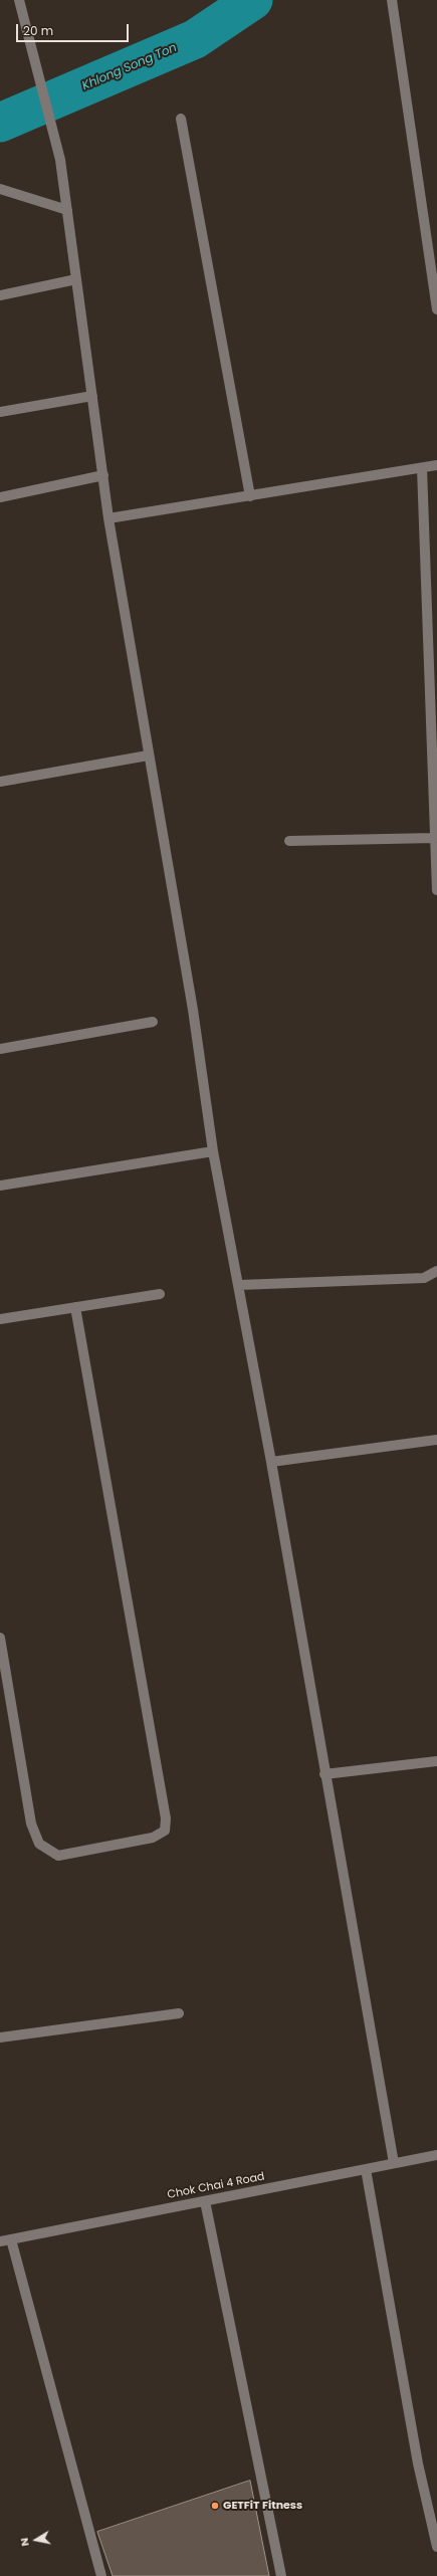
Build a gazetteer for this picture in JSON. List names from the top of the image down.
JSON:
{
  "streets": {
    "street": ["Chok Chai 4 Road"]
  },
  "water": ["Khlong Song Ton"],
  "places": ["GETFiT Fitness"],
  "scale_bar": "20 m",
  "north": "left"
}
